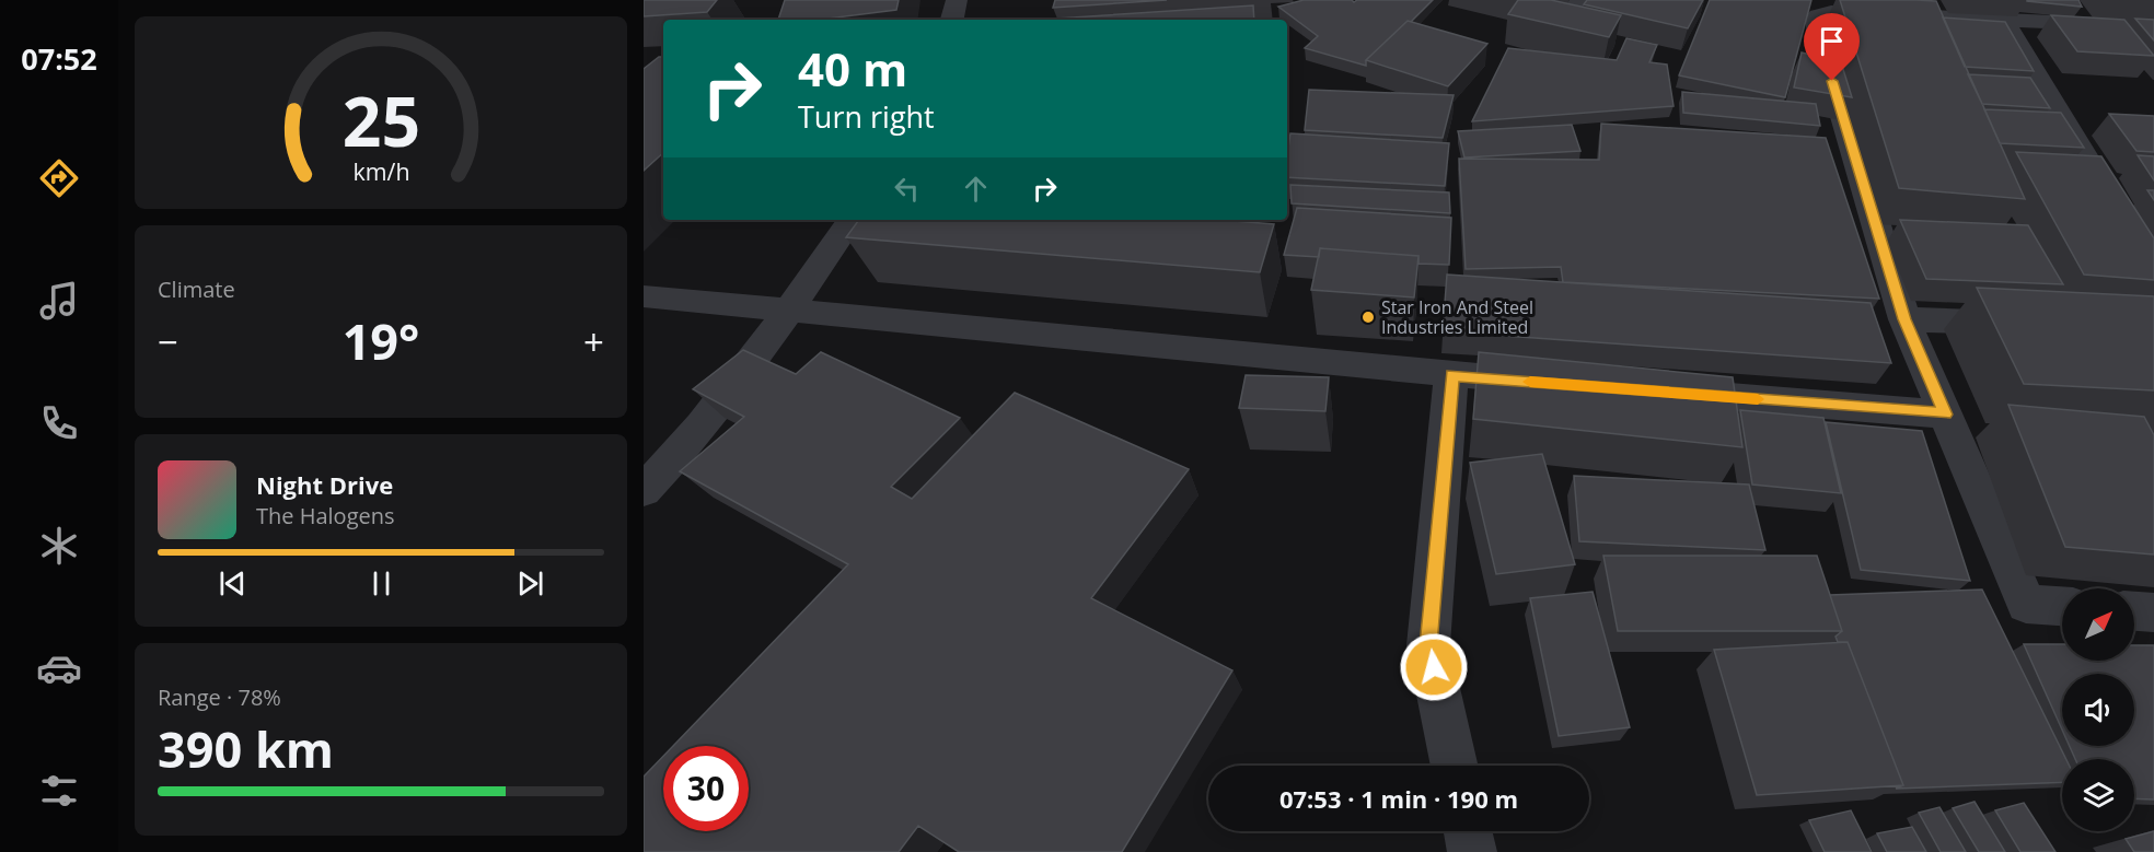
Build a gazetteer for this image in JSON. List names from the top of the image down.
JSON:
{
  "places": ["Star Iron And Steel Industries Limited"],
  "north": "top right",
  "page": {
    "tabs": "07:52",
    "turn": ["40 m", "Turn right"],
    "tile": [
      "Climate",
      ["Range · 78%", "390 km"]
    ],
    "heat": ["−", "19°", "+"],
    "song": ["Night Drive", "The Halogens"],
    "limit": "30",
    "trip": "07:53 · 1 min · 190 m",
    "gauge": ["25", "km/h"]
  }
}
